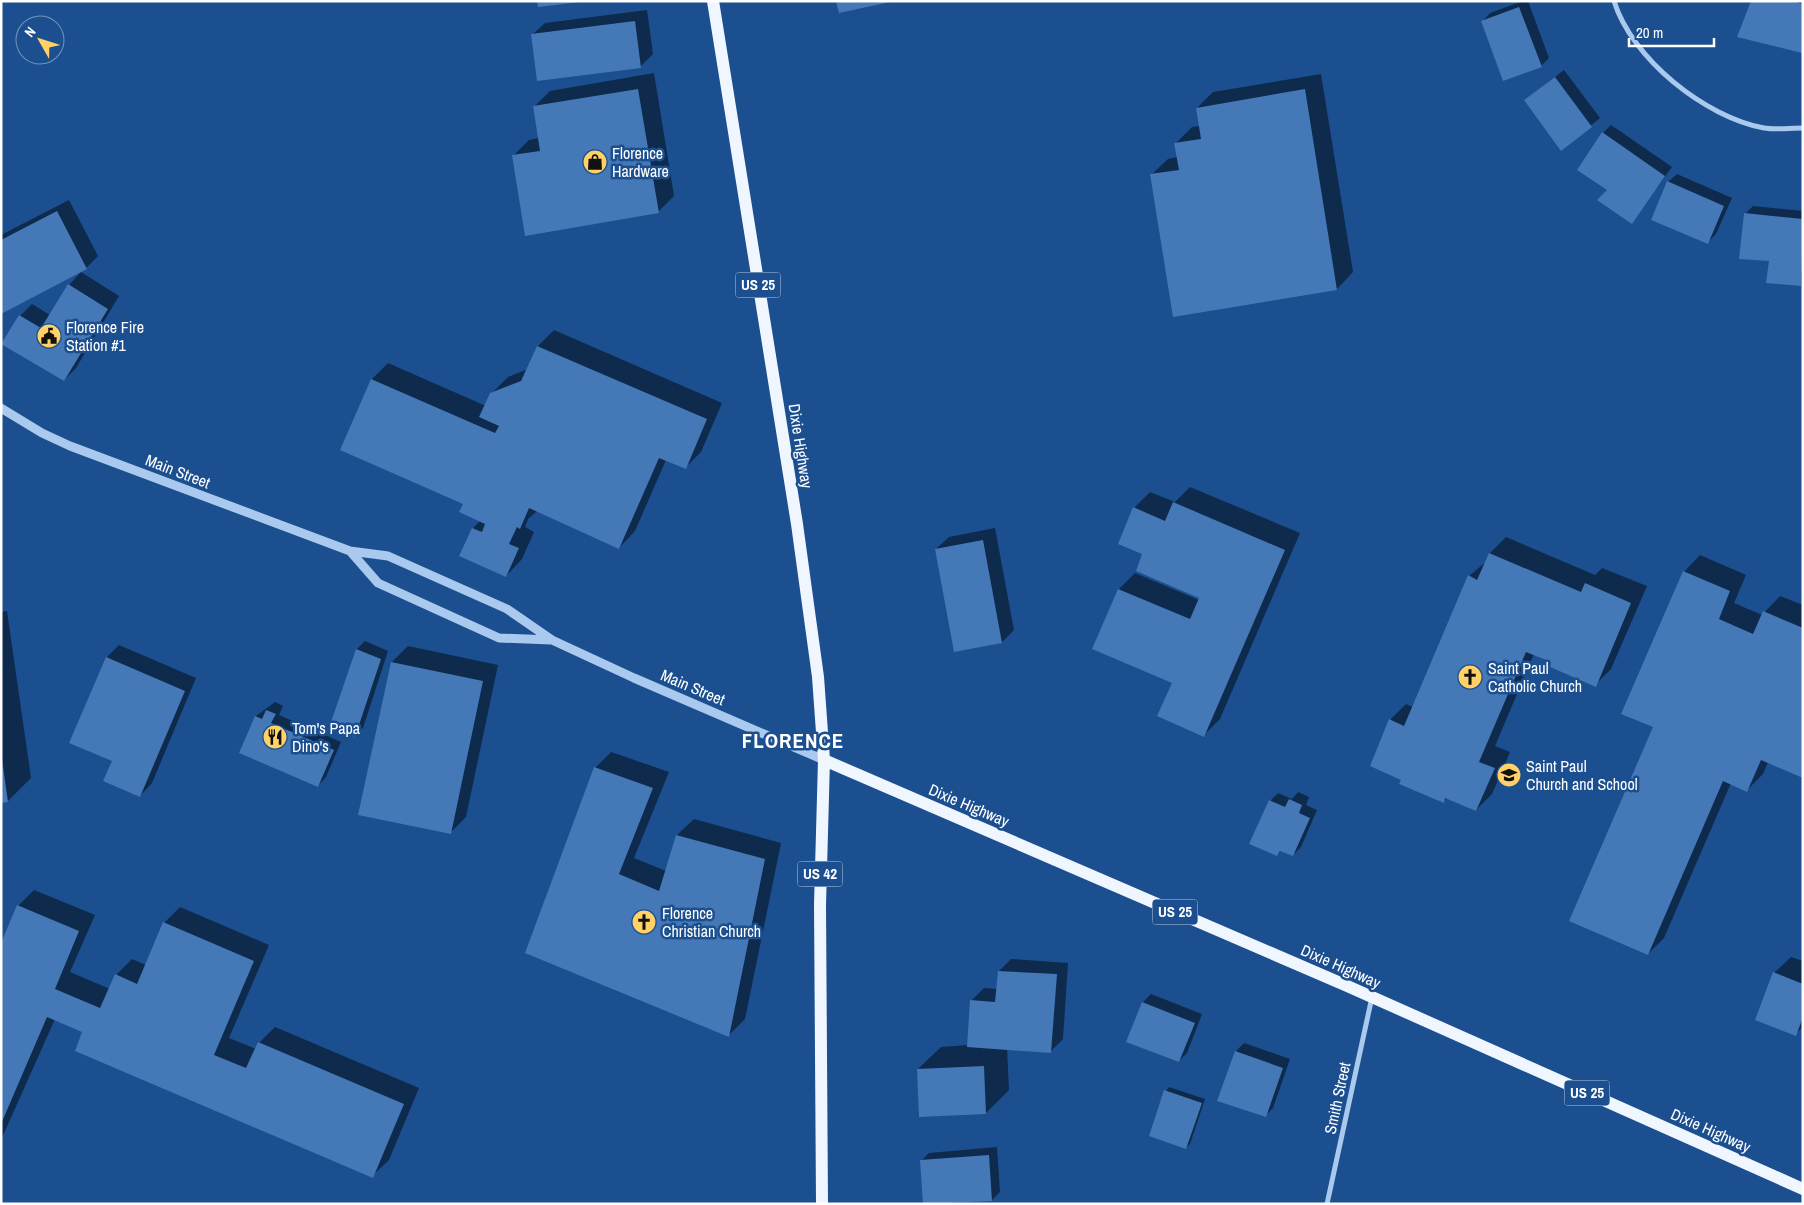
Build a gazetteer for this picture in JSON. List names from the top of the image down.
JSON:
{
  "streets": {
    "main road": ["US 25", "Dixie Highway", "US 42"],
    "street": ["Main Street", "Smith Street"]
  },
  "crossings": [
    ["Dixie Highway", "Main Street"],
    ["Dixie Highway", "US 42"],
    ["Dixie Highway", "Smith Street"],
    ["Main Street", "US 42"]
  ],
  "districts": ["FLORENCE"],
  "places": {
    "shop": ["Florence Hardware"],
    "public building": ["Florence Fire Station #1"],
    "church": ["Saint Paul Catholic Church", "Florence Christian Church"],
    "restaurant": ["Tom's Papa Dino's"],
    "school or university": ["Saint Paul Church and School"]
  },
  "scale_bar": "20 m",
  "north": "top left"
}
